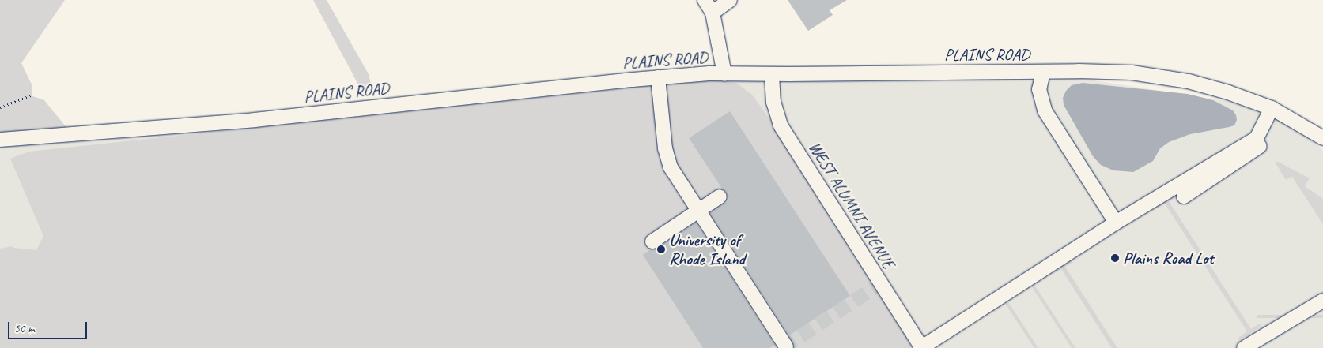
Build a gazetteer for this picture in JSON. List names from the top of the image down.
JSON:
{
  "streets": {
    "street": ["PLAINS ROAD", "WEST ALUMNI AVENUE"]
  },
  "crossings": [
    ["PLAINS ROAD", "WEST ALUMNI AVENUE"]
  ],
  "places": ["University of Rhode Island", "Plains Road Lot"],
  "scale_bar": "50 m"
}
